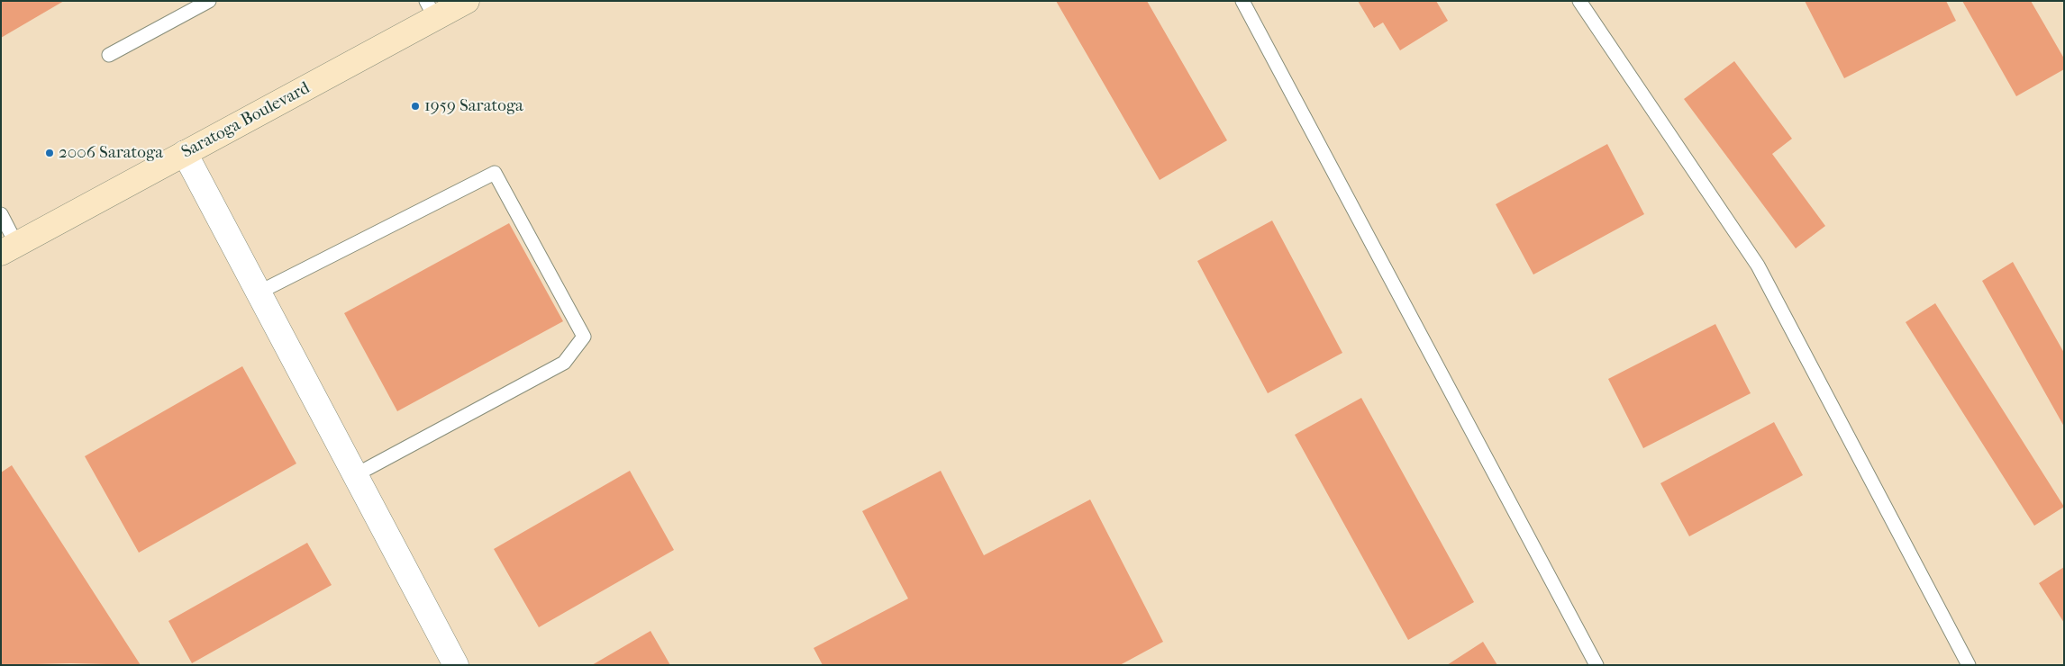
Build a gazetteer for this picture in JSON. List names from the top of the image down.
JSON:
{
  "streets": {
    "main road": ["Saratoga Boulevard"]
  },
  "places": ["1959 Saratoga", "2006 Saratoga"]
}
